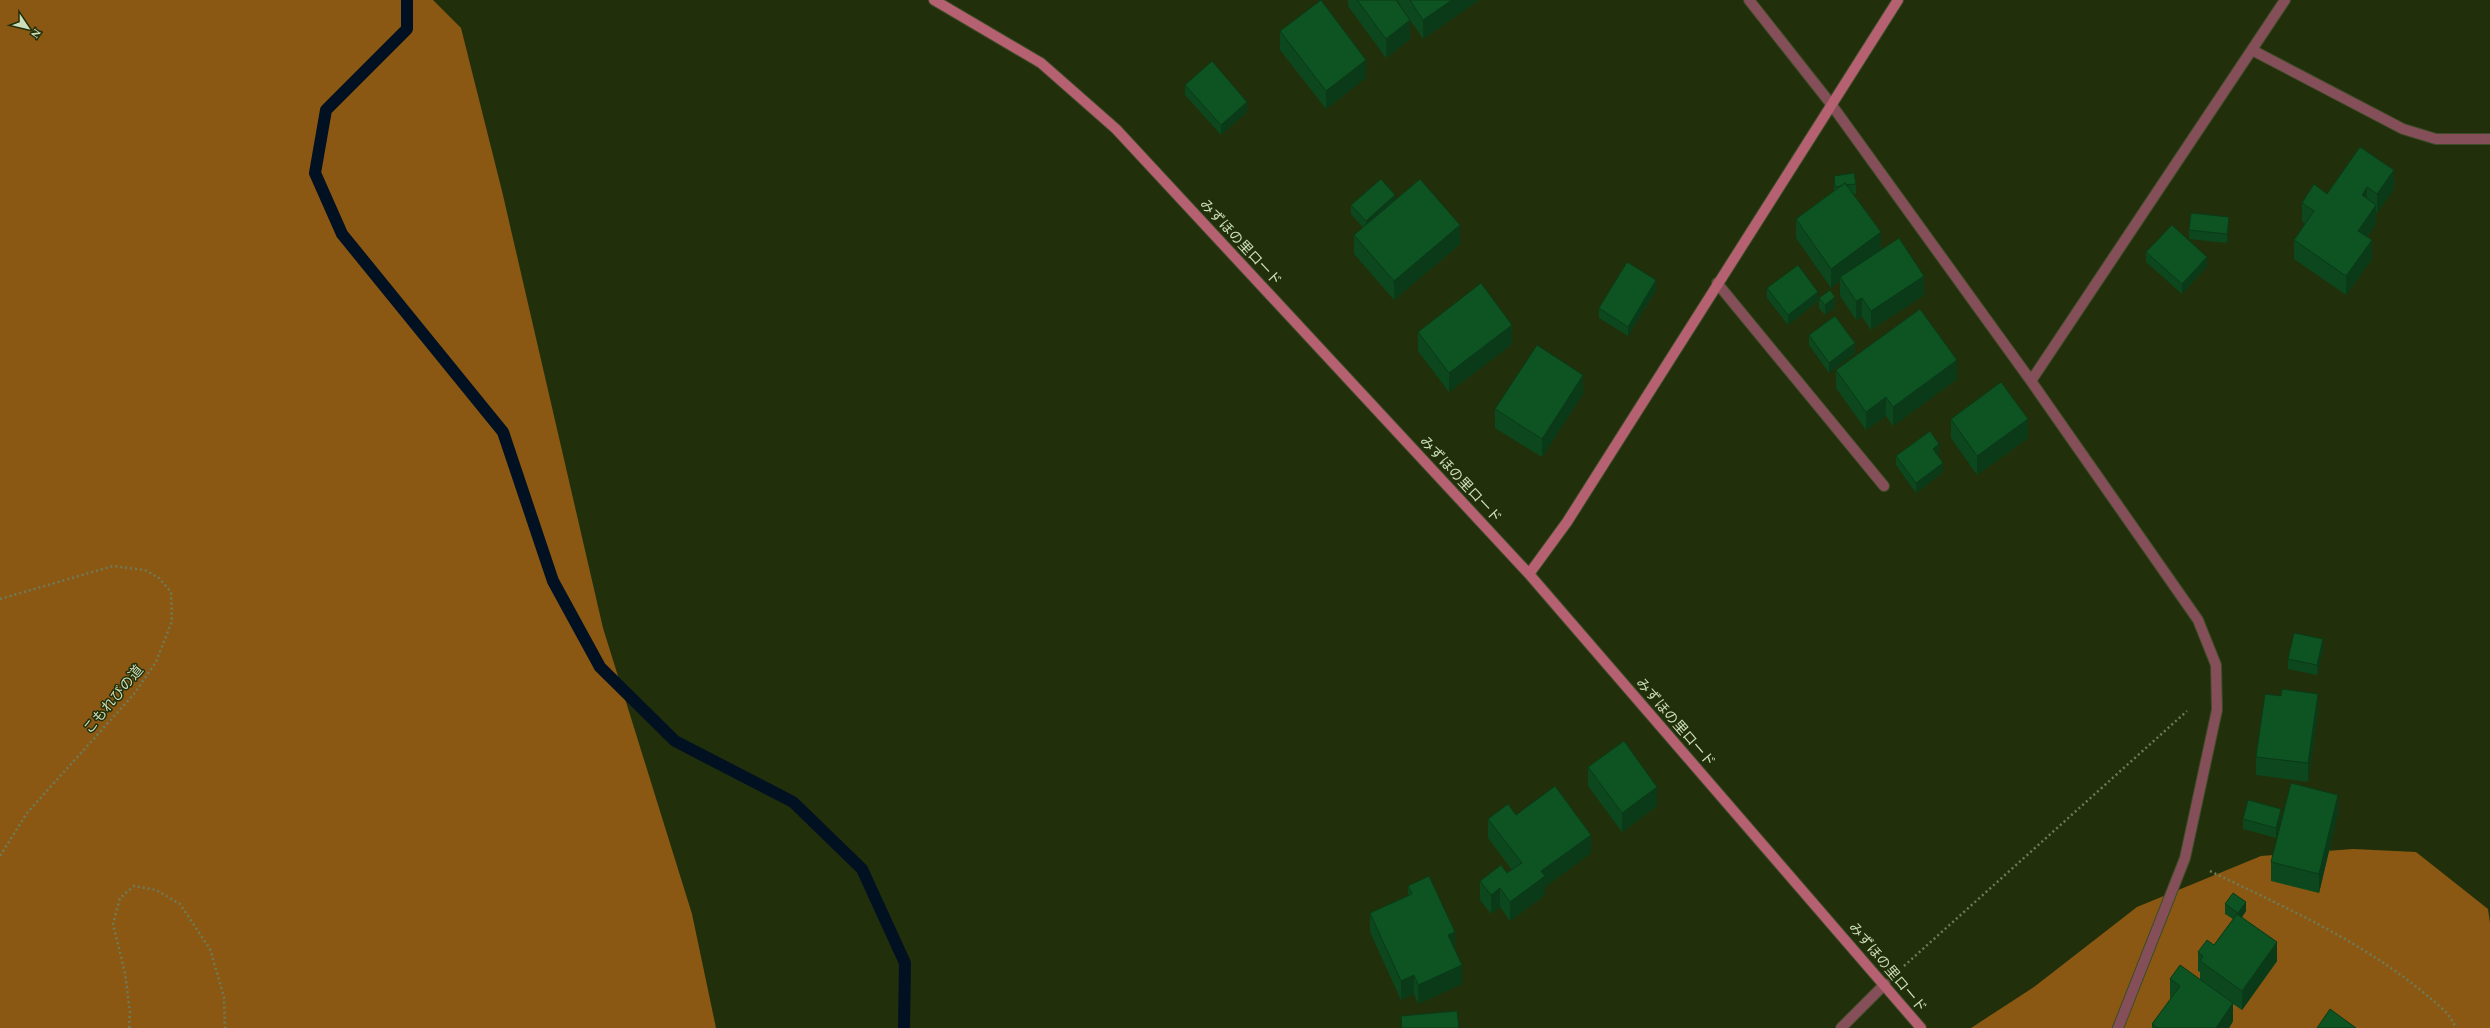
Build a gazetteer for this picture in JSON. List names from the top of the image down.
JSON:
{
  "streets": {
    "street": ["みずほの里ロード"],
    "path": ["こもれびの道"]
  },
  "north": "bottom right"
}
